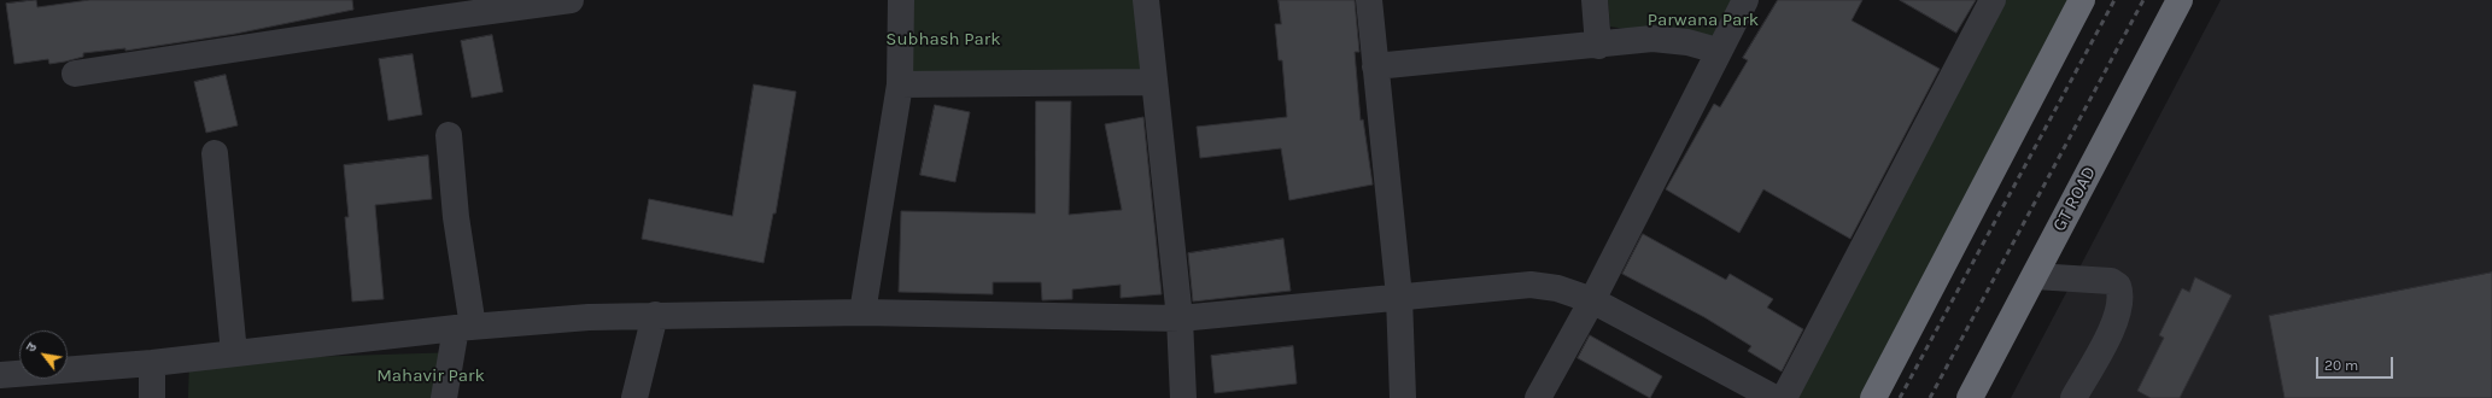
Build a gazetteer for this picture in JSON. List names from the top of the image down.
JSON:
{
  "streets": {
    "highway": ["GT ROAD"]
  },
  "parks": ["Parwana Park", "Subhash Park", "Mahavir Park"],
  "scale_bar": "20 m",
  "north": "top left"
}
